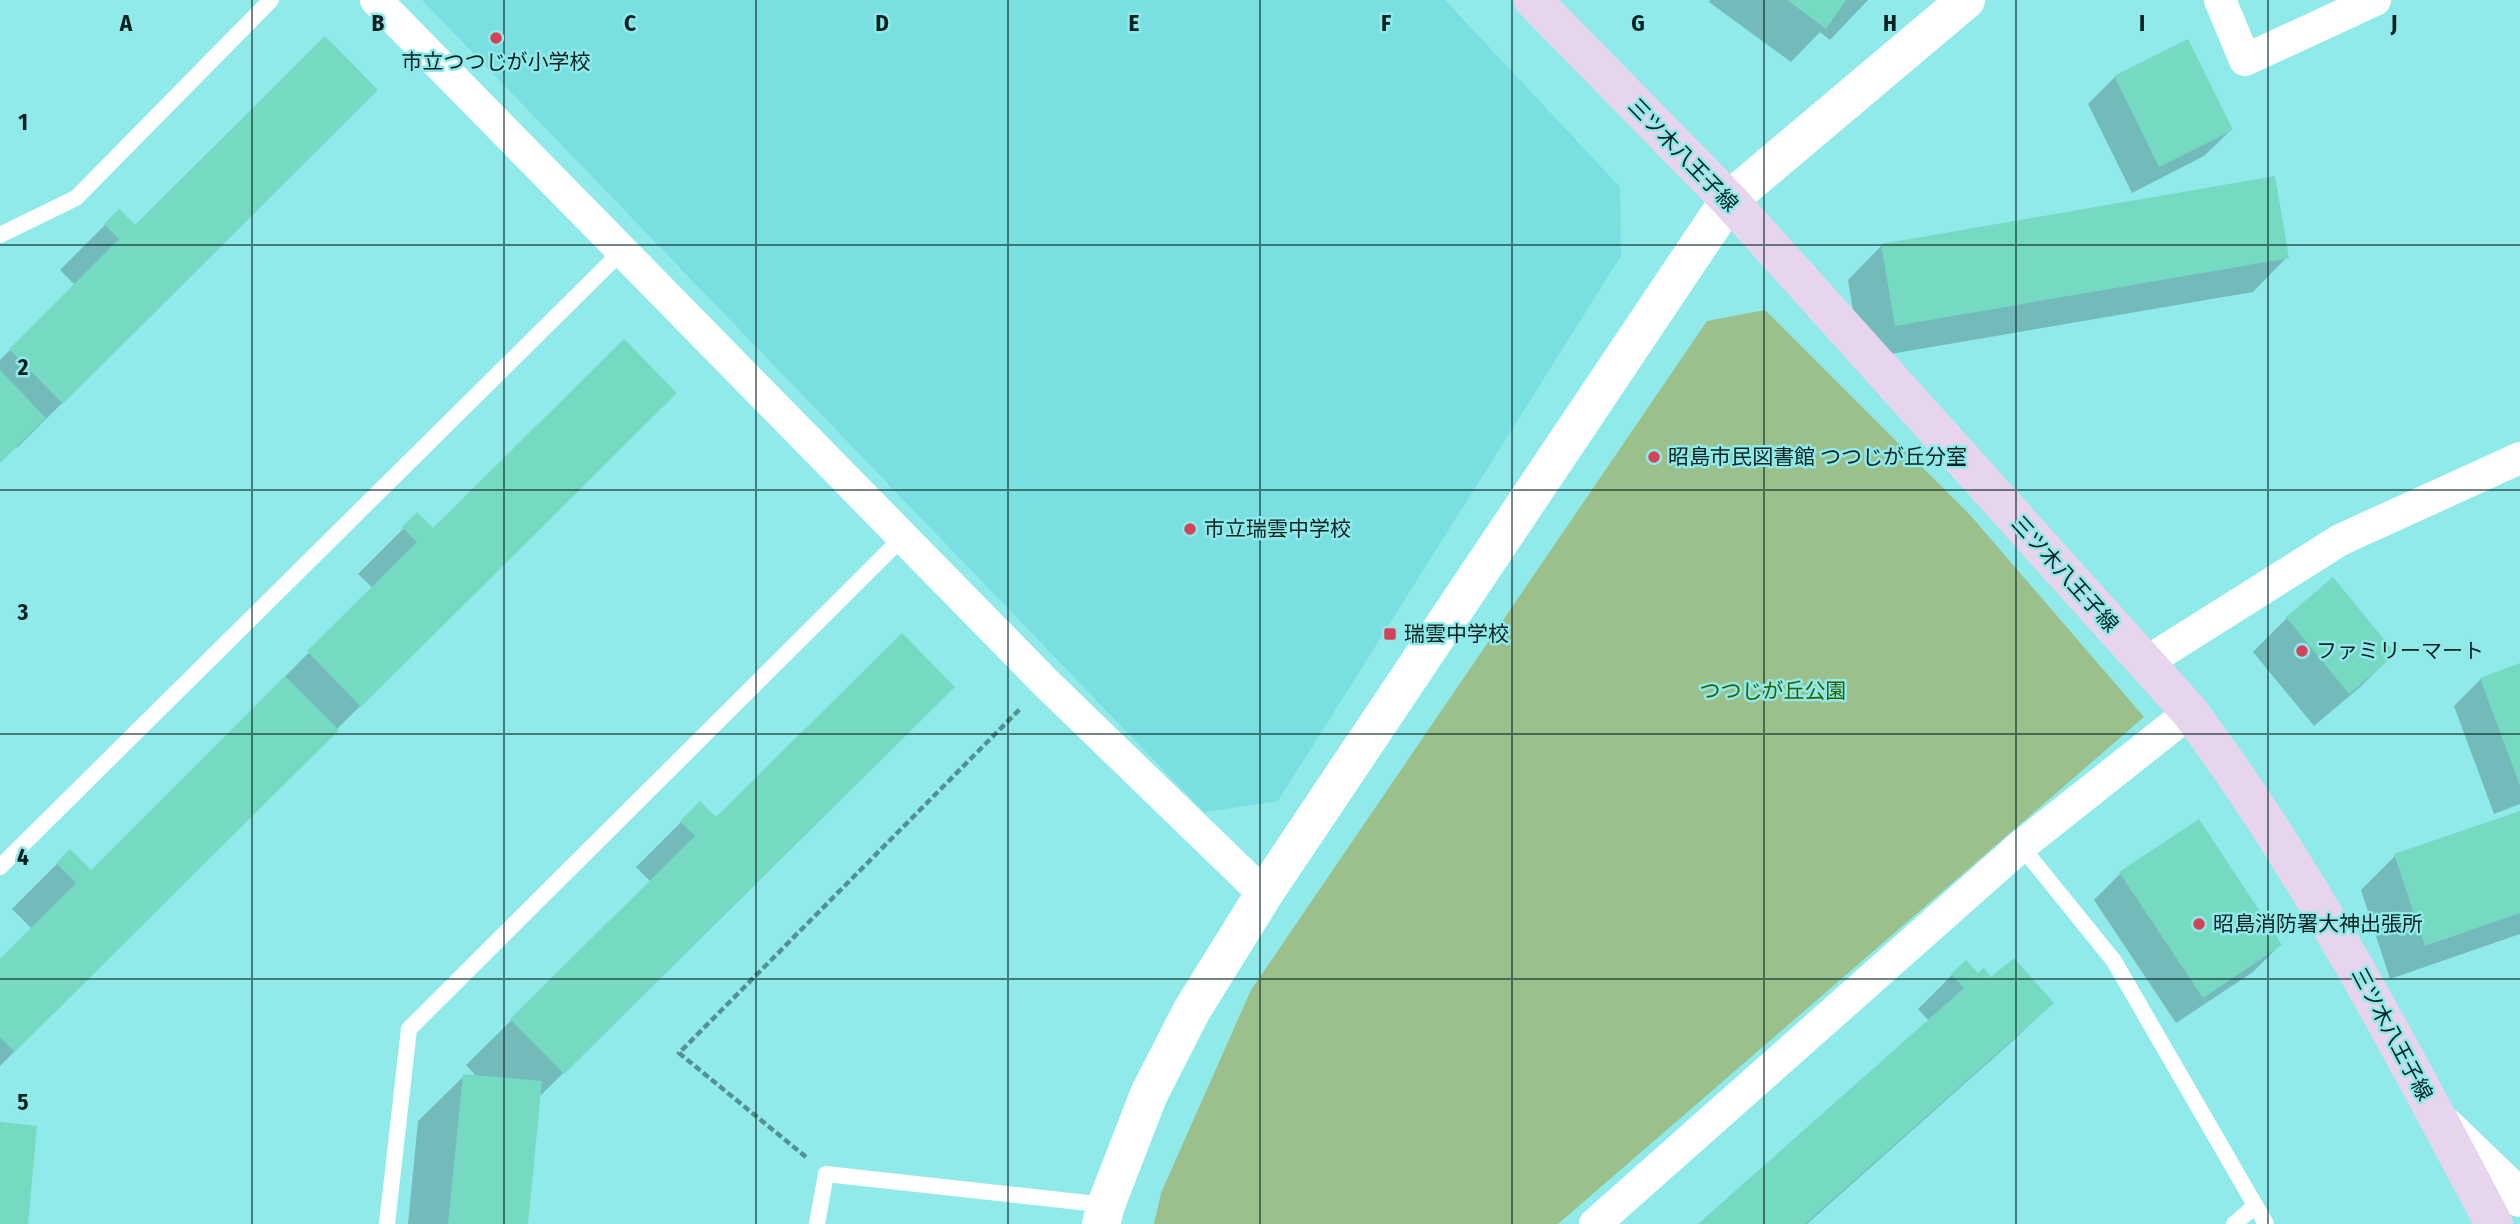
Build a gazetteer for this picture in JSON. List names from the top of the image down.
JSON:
{
  "streets": {
    "main road": ["三ツ木八王子線"]
  },
  "parks": ["つつじが丘公園"],
  "places": {
    "other": [
      "市立つつじが小学校",
      "昭島市民図書館 つつじが丘分室",
      "市立瑞雲中学校",
      "ファミリーマート",
      "昭島消防署大神出張所"
    ],
    "transit": ["瑞雲中学校"]
  },
  "grid": {
    "columns": [
      "A",
      "B",
      "C",
      "D",
      "E",
      "F",
      "G",
      "H",
      "I",
      "J"
    ],
    "rows": [
      "1",
      "2",
      "3",
      "4",
      "5"
    ]
  }
}
